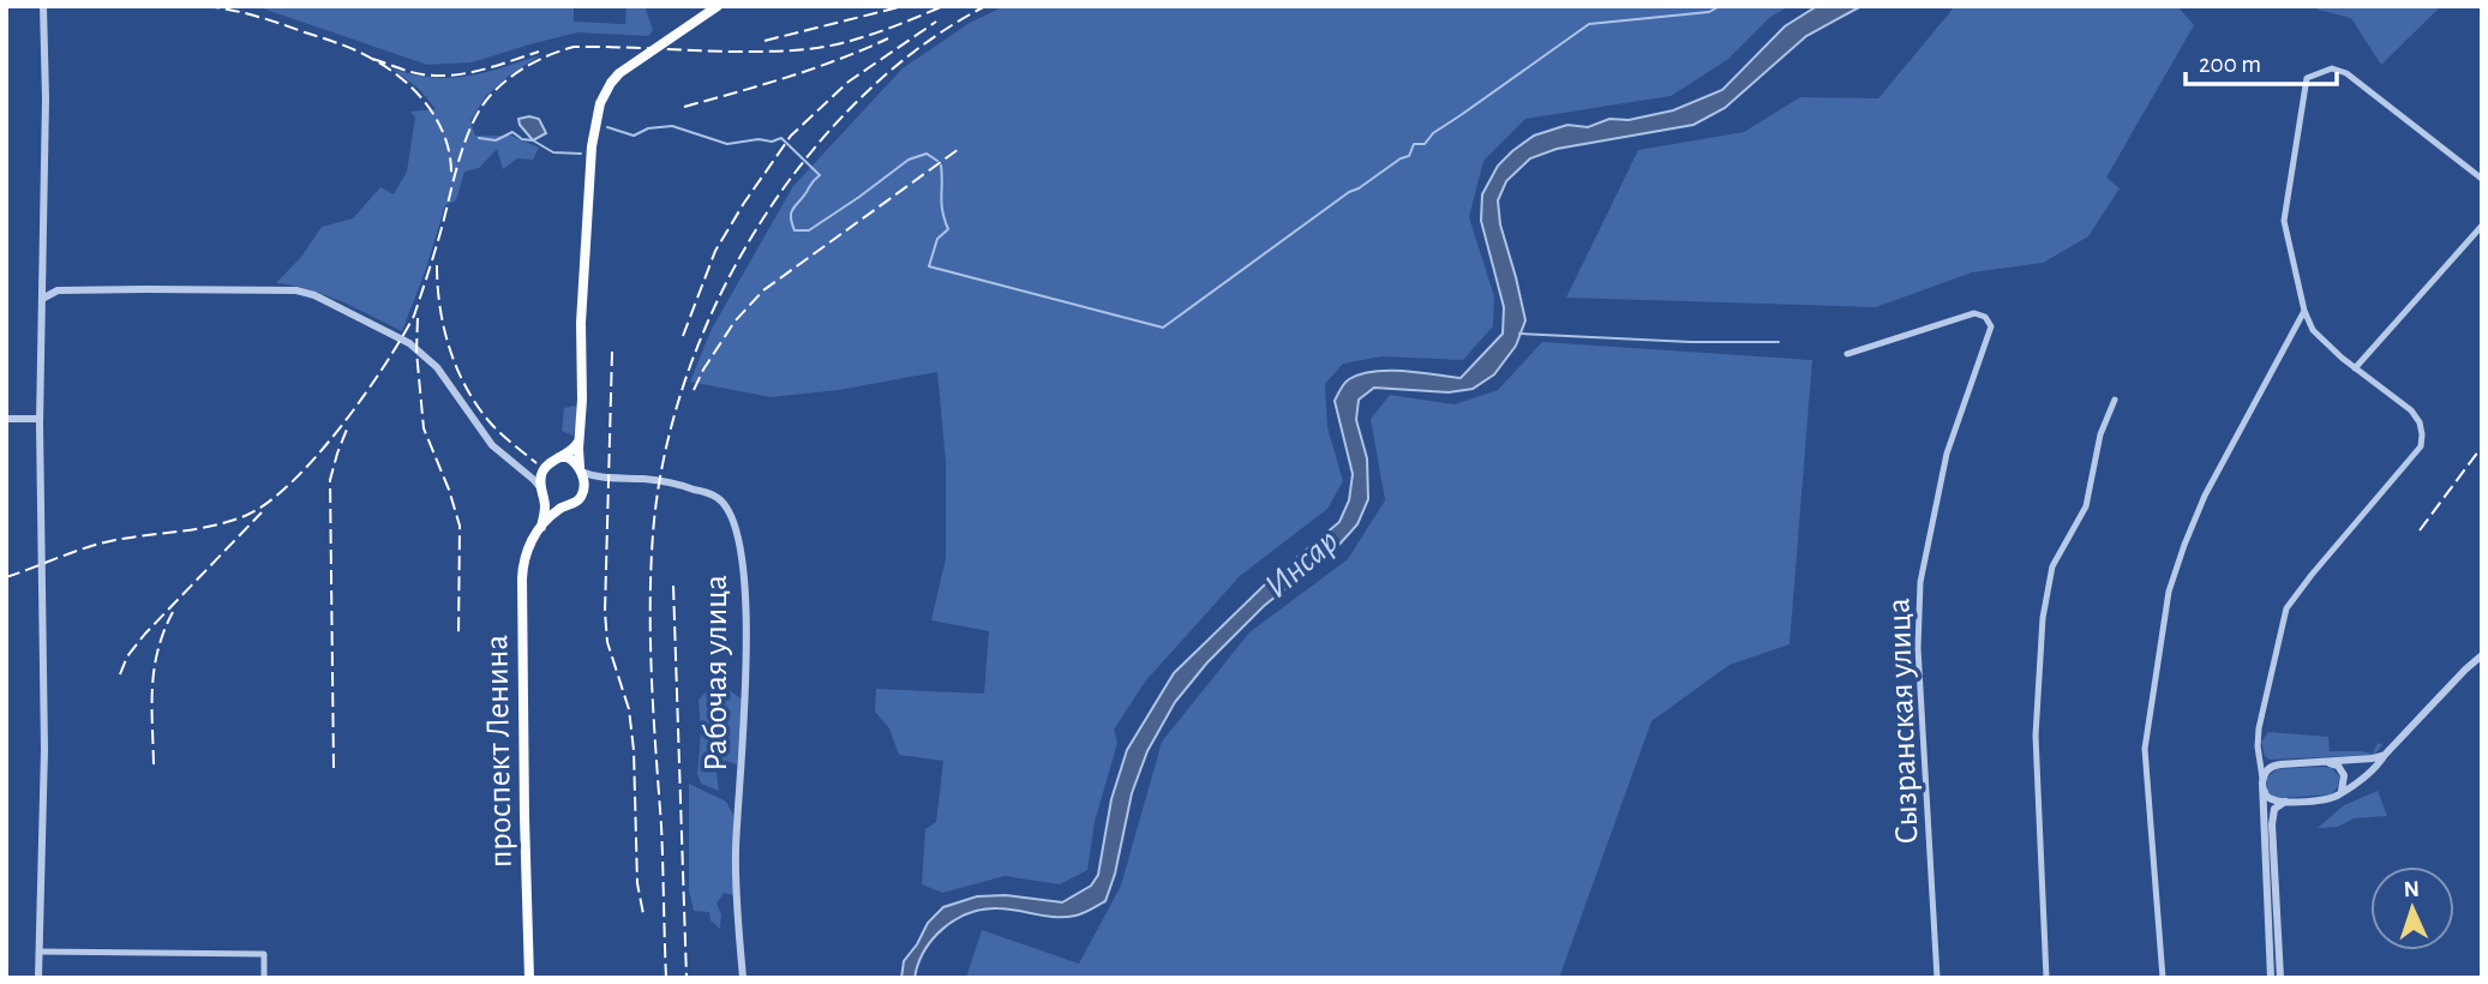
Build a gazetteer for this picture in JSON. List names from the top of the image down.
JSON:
{
  "streets": {
    "main road": ["проспект Ленина"],
    "street": ["Рабочая улица", "Сызранская улица"]
  },
  "water": ["Инсар"],
  "scale_bar": "200 m",
  "north": "top"
}
